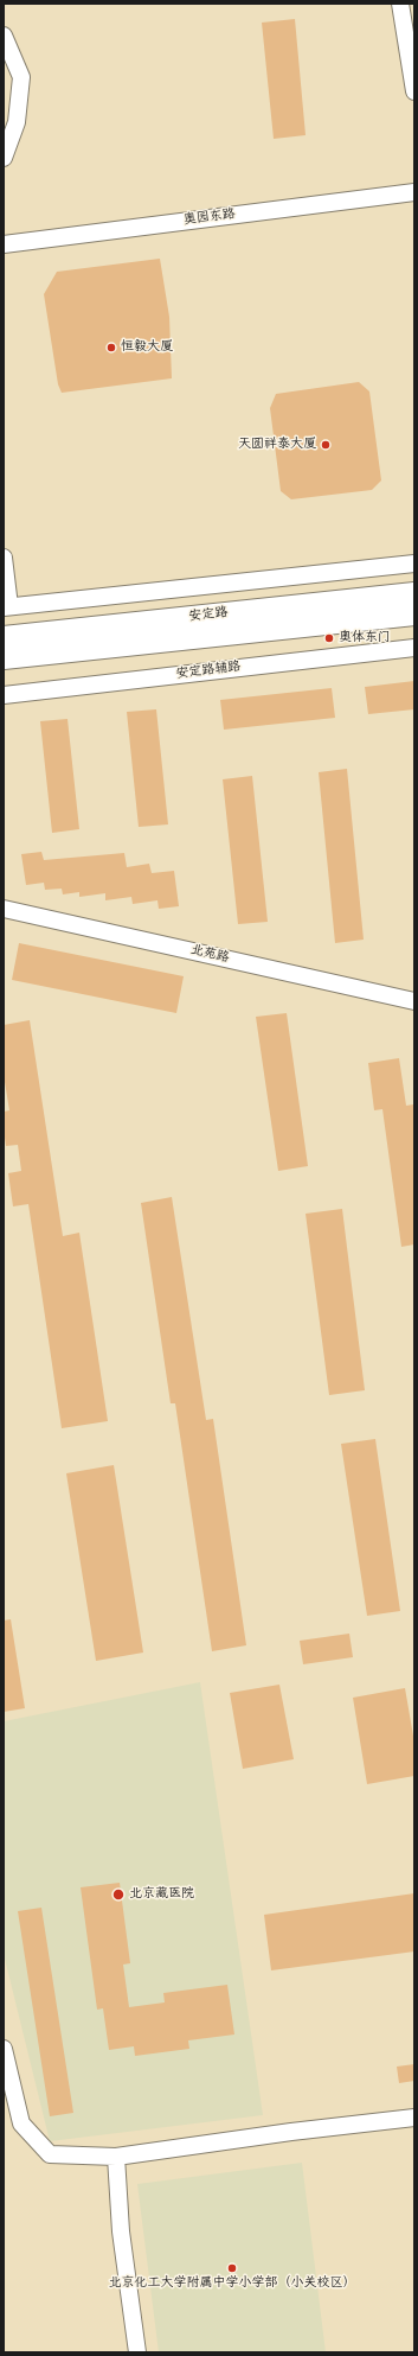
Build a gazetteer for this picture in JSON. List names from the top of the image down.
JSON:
{
  "streets": {
    "main road": ["安定路"],
    "street": ["奥园东路", "安定路辅路", "北苑路"]
  },
  "places": [
    "恒毅大厦",
    "天圆祥泰大厦",
    "奥体东门",
    "北京藏医院",
    "北京化工大学附属中学小学部（小关校区）"
  ]
}
